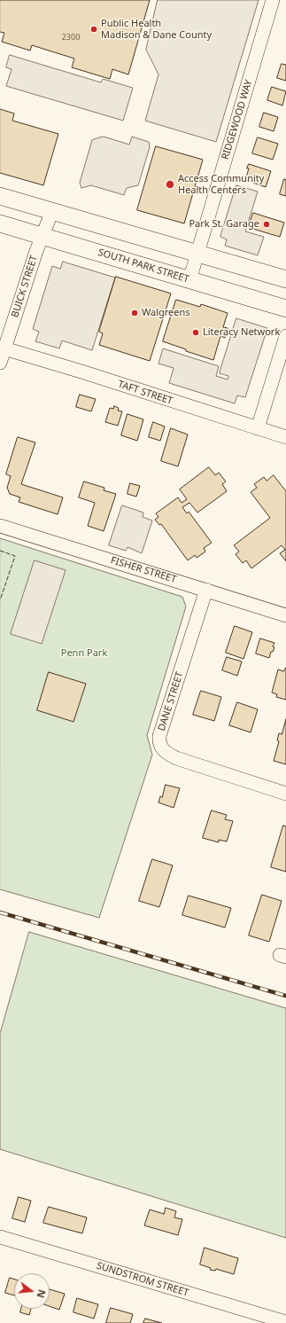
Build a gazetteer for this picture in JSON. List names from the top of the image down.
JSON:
{
  "streets": {
    "main road": ["SOUTH PARK STREET"],
    "street": [
      "RIDGEWOOD WAY",
      "BUICK STREET",
      "TAFT STREET",
      "FISHER STREET",
      "DANE STREET",
      "SUNDSTROM STREET"
    ]
  },
  "crossings": [
    ["RIDGEWOOD WAY", "SOUTH PARK STREET"],
    ["SOUTH PARK STREET", "BUICK STREET"],
    ["BUICK STREET", "TAFT STREET"],
    ["FISHER STREET", "DANE STREET"]
  ],
  "parks": ["Penn Park"],
  "places": [
    "Public Health Madison & Dane County",
    "Access Community Health Centers",
    "Park St. Garage",
    "Walgreens",
    "Literacy Network"
  ],
  "house_numbers": ["2300"],
  "north": "right"
}
